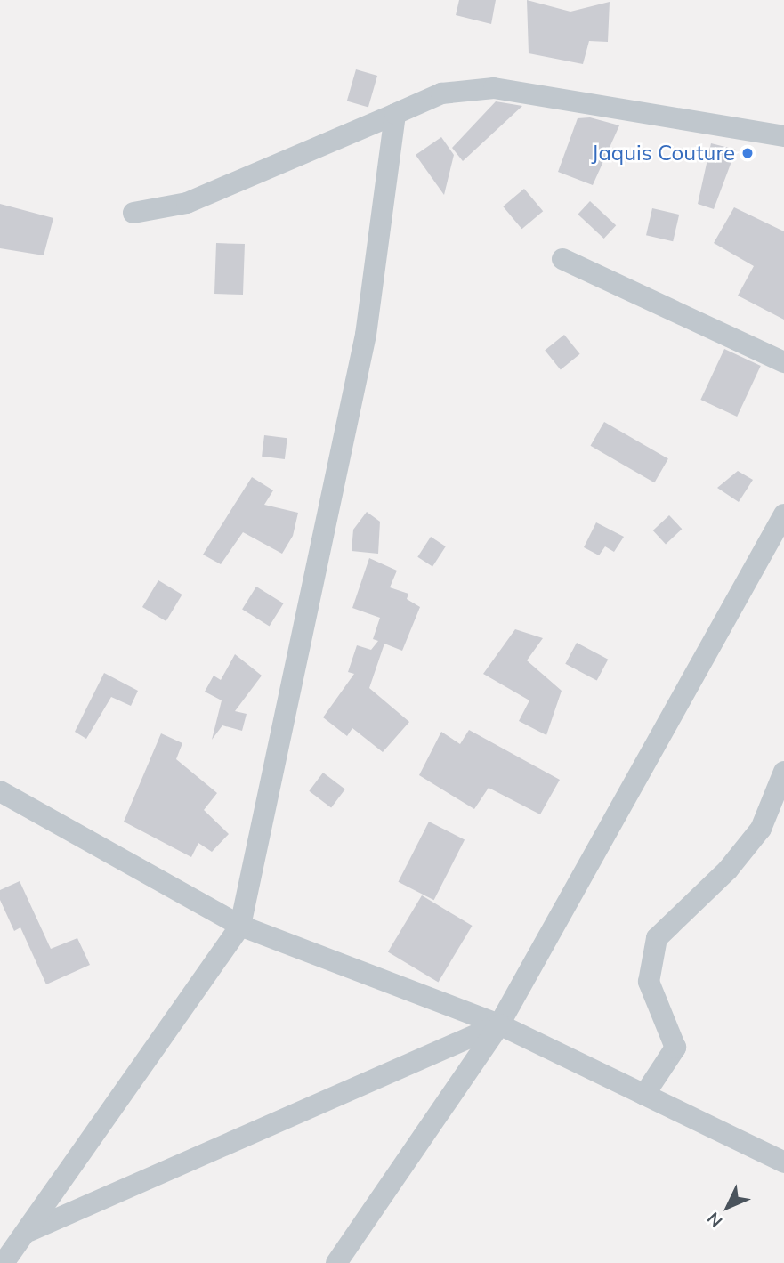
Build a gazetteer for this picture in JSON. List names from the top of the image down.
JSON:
{
  "places": ["Jaquis Couture"],
  "north": "bottom left"
}
